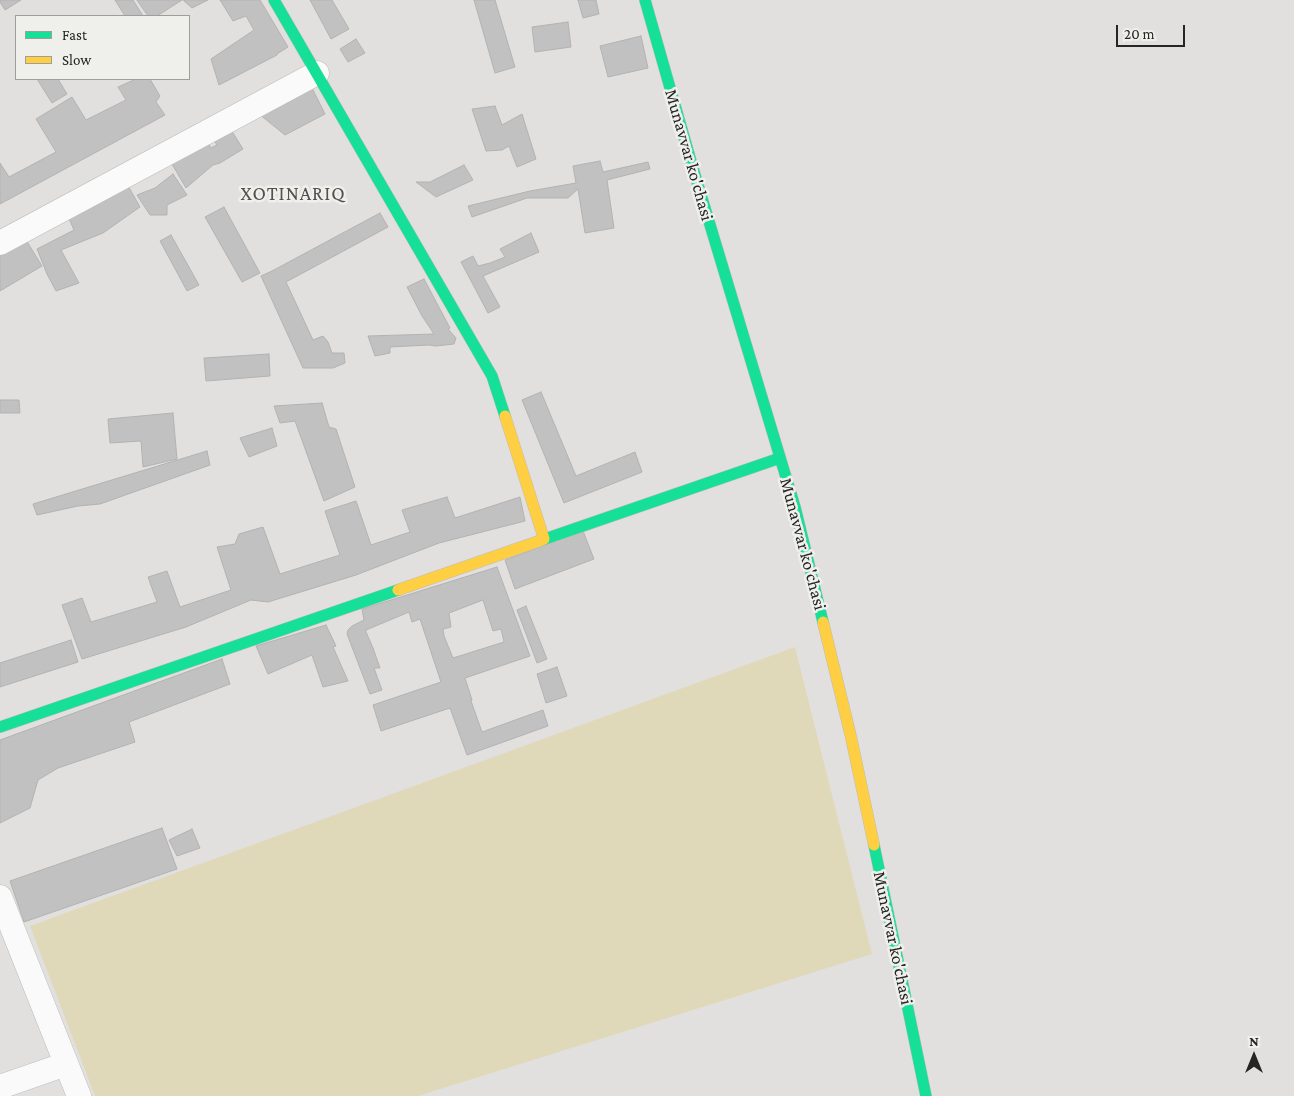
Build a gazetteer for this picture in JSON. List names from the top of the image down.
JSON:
{
  "streets": {
    "street": ["Munavvar ko'chasi"]
  },
  "districts": ["XOTINARIQ"],
  "legend": ["Fast", "Slow"],
  "scale_bar": "20 m",
  "north": "top"
}
